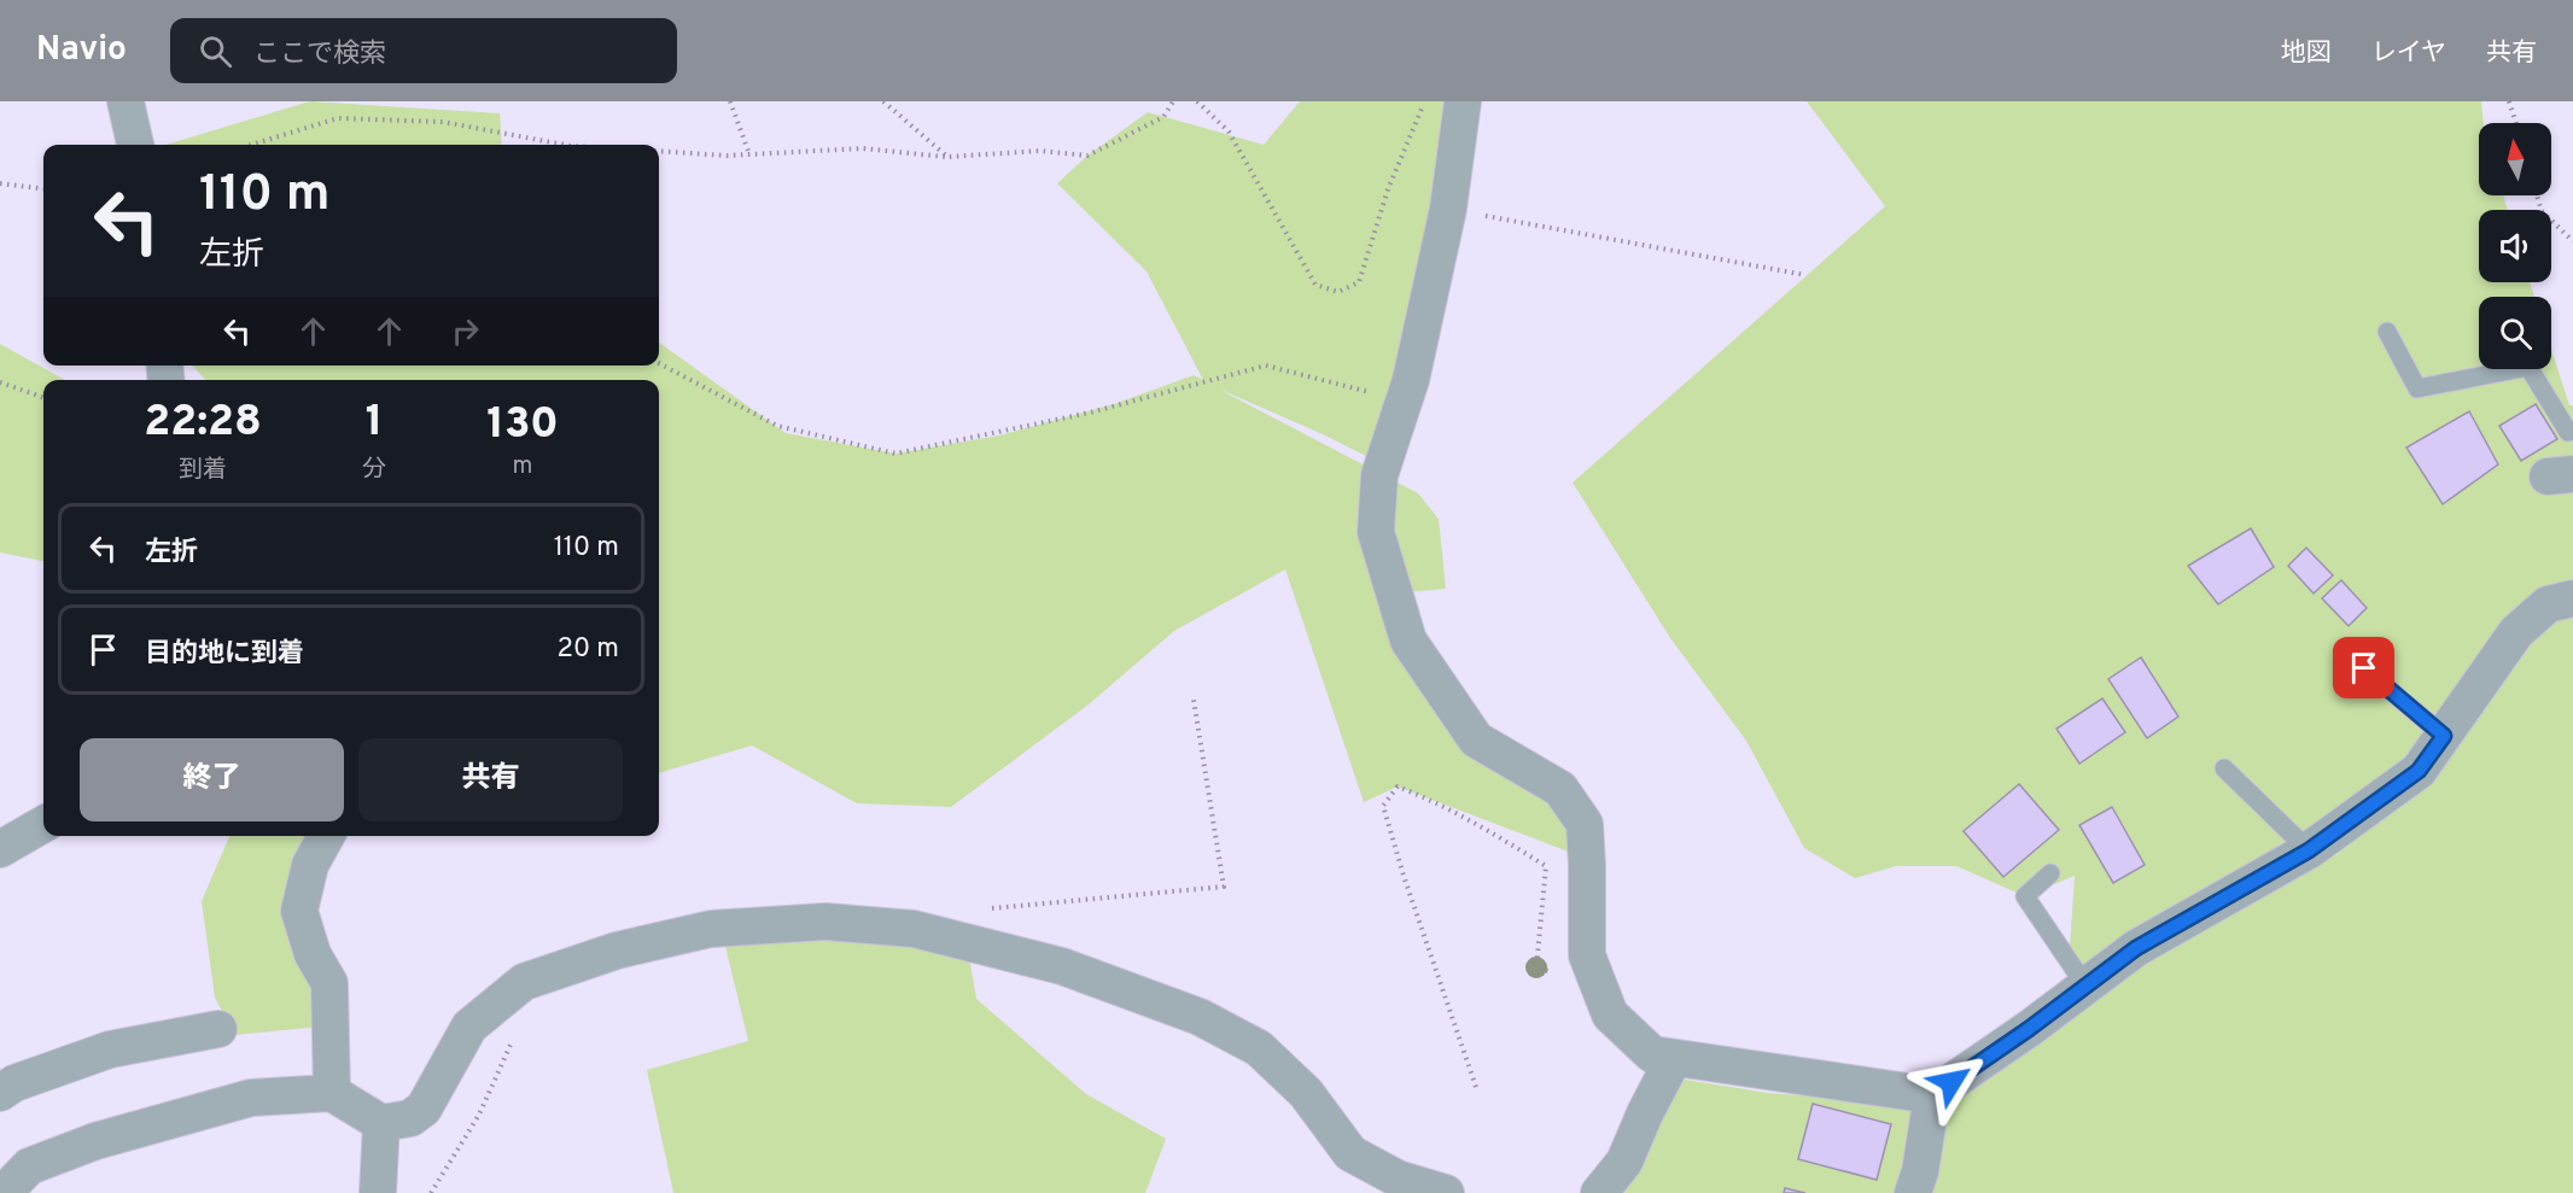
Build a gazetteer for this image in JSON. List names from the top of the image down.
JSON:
{
  "north": "top",
  "page": {
    "header": "Navio",
    "search": "ここで検索",
    "nav": ["地図", "レイヤ", "共有"],
    "turn": ["110 m", "左折"],
    "eta": [
      "22:28",
      "到着",
      "1",
      "分",
      "130",
      "m"
    ],
    "list": [
      {
        "name": "左折",
        "value": "110 m"
      },
      {
        "name": "目的地に到着",
        "value": "20 m"
      }
    ],
    "buttons": ["終了", "共有"]
  }
}
